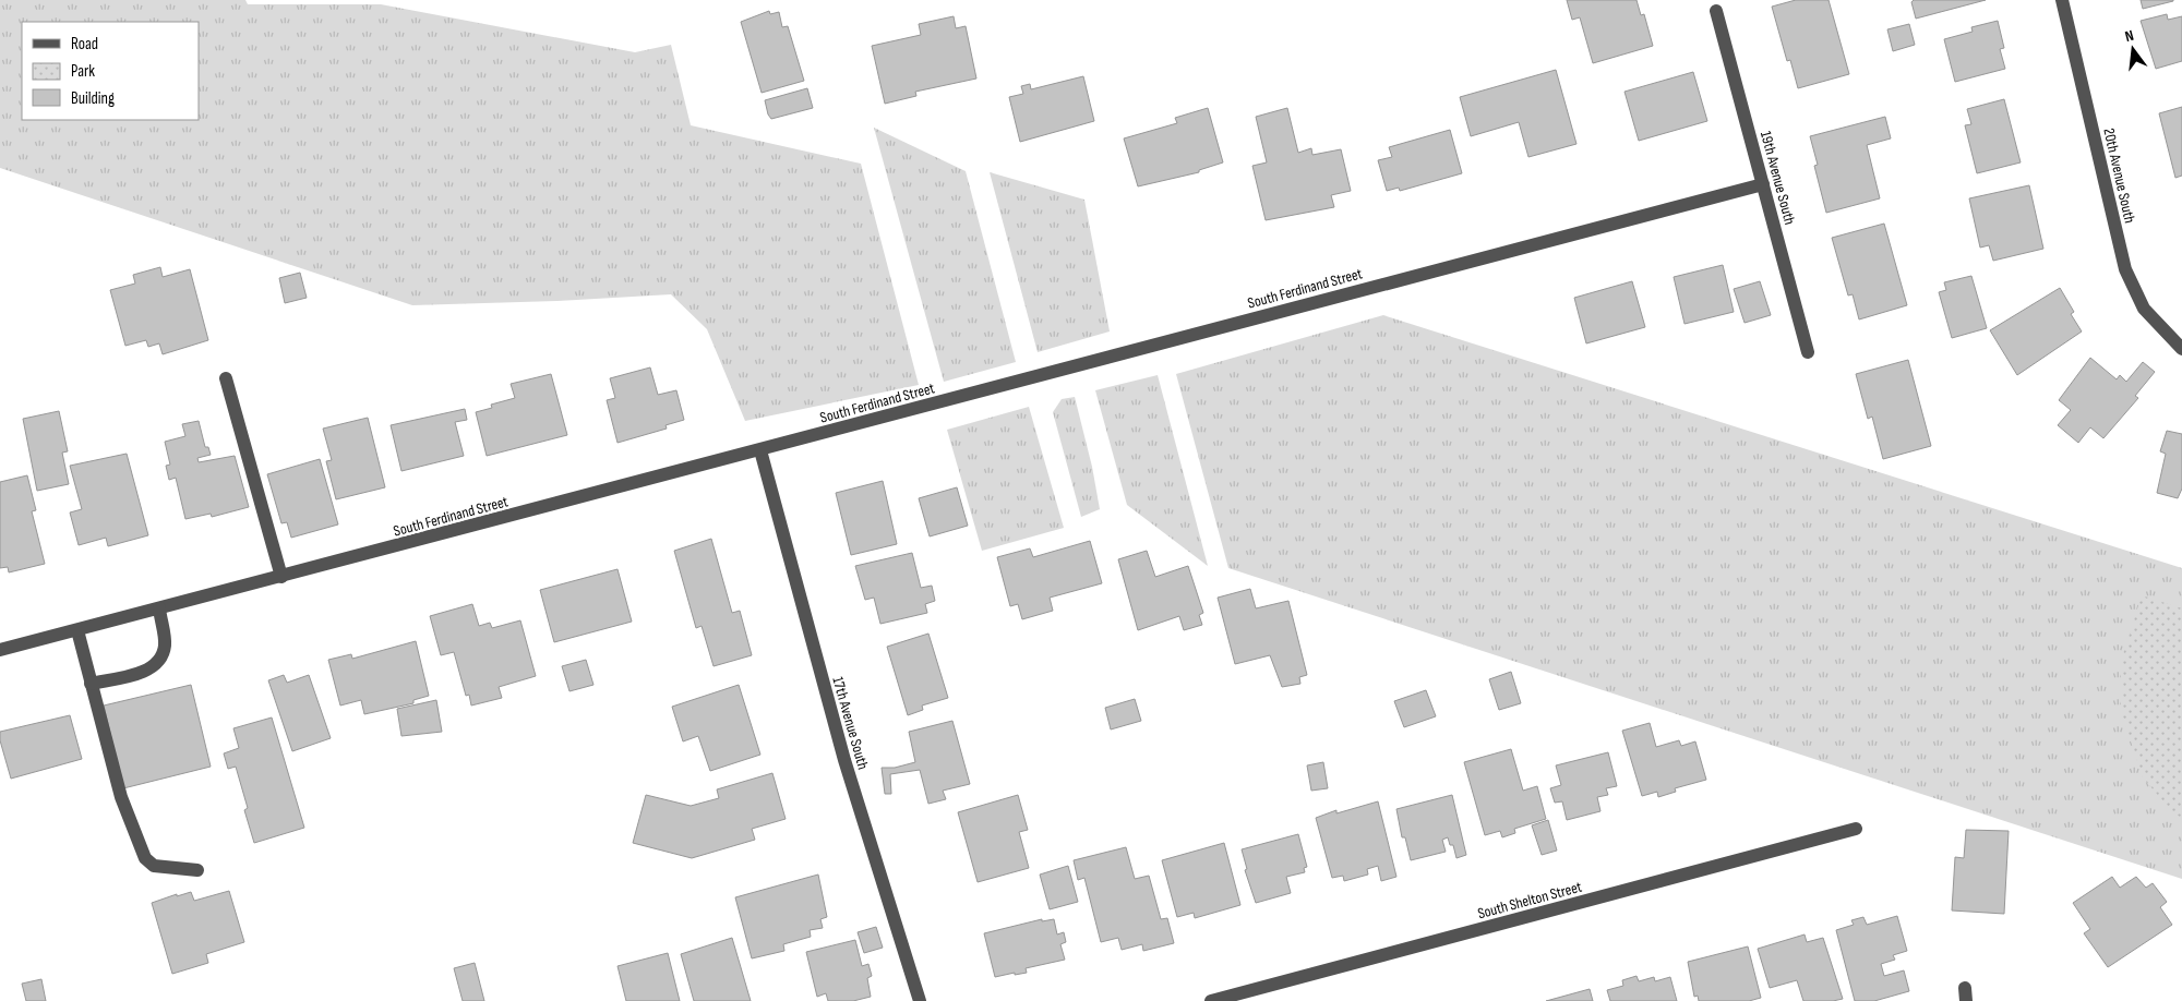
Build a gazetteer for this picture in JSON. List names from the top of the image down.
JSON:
{
  "streets": {
    "street": [
      "20th Avenue South",
      "19th Avenue South",
      "South Ferdinand Street",
      "17th Avenue South",
      "South Shelton Street"
    ]
  },
  "crossings": [
    ["19th Avenue South", "South Ferdinand Street"],
    ["South Ferdinand Street", "17th Avenue South"]
  ],
  "legend": ["Road", "Park", "Building"],
  "north": "top"
}
